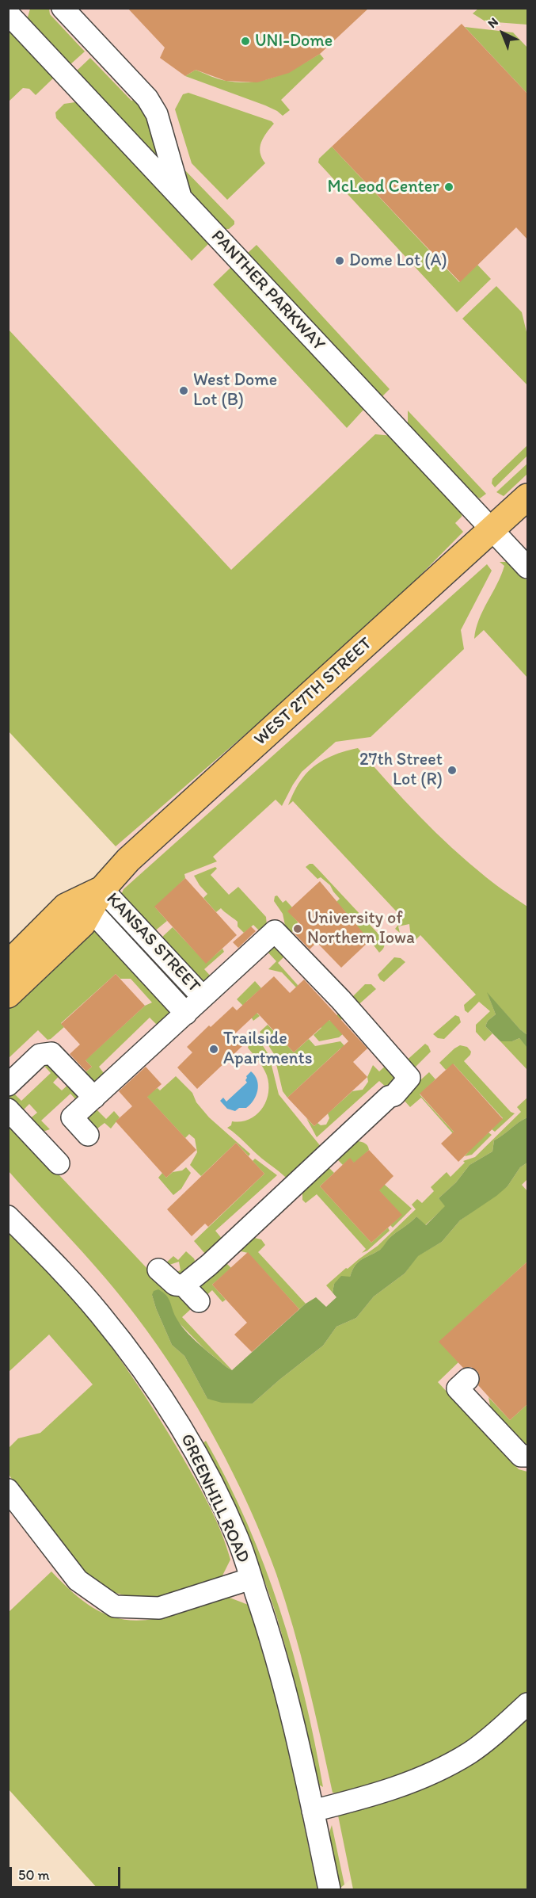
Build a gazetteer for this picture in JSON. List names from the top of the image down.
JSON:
{
  "streets": {
    "main road": ["WEST 27TH STREET"],
    "street": ["PANTHER PARKWAY", "KANSAS STREET", "GREENHILL ROAD"]
  },
  "crossings": [
    ["PANTHER PARKWAY", "WEST 27TH STREET"],
    ["WEST 27TH STREET", "KANSAS STREET"]
  ],
  "places": [
    "UNI-Dome",
    "McLeod Center",
    "Dome Lot (A)",
    "West Dome Lot (B)",
    "27th Street Lot (R)",
    "University of Northern Iowa",
    "Trailside Apartments"
  ],
  "scale_bar": "50 m",
  "north": "top left"
}
